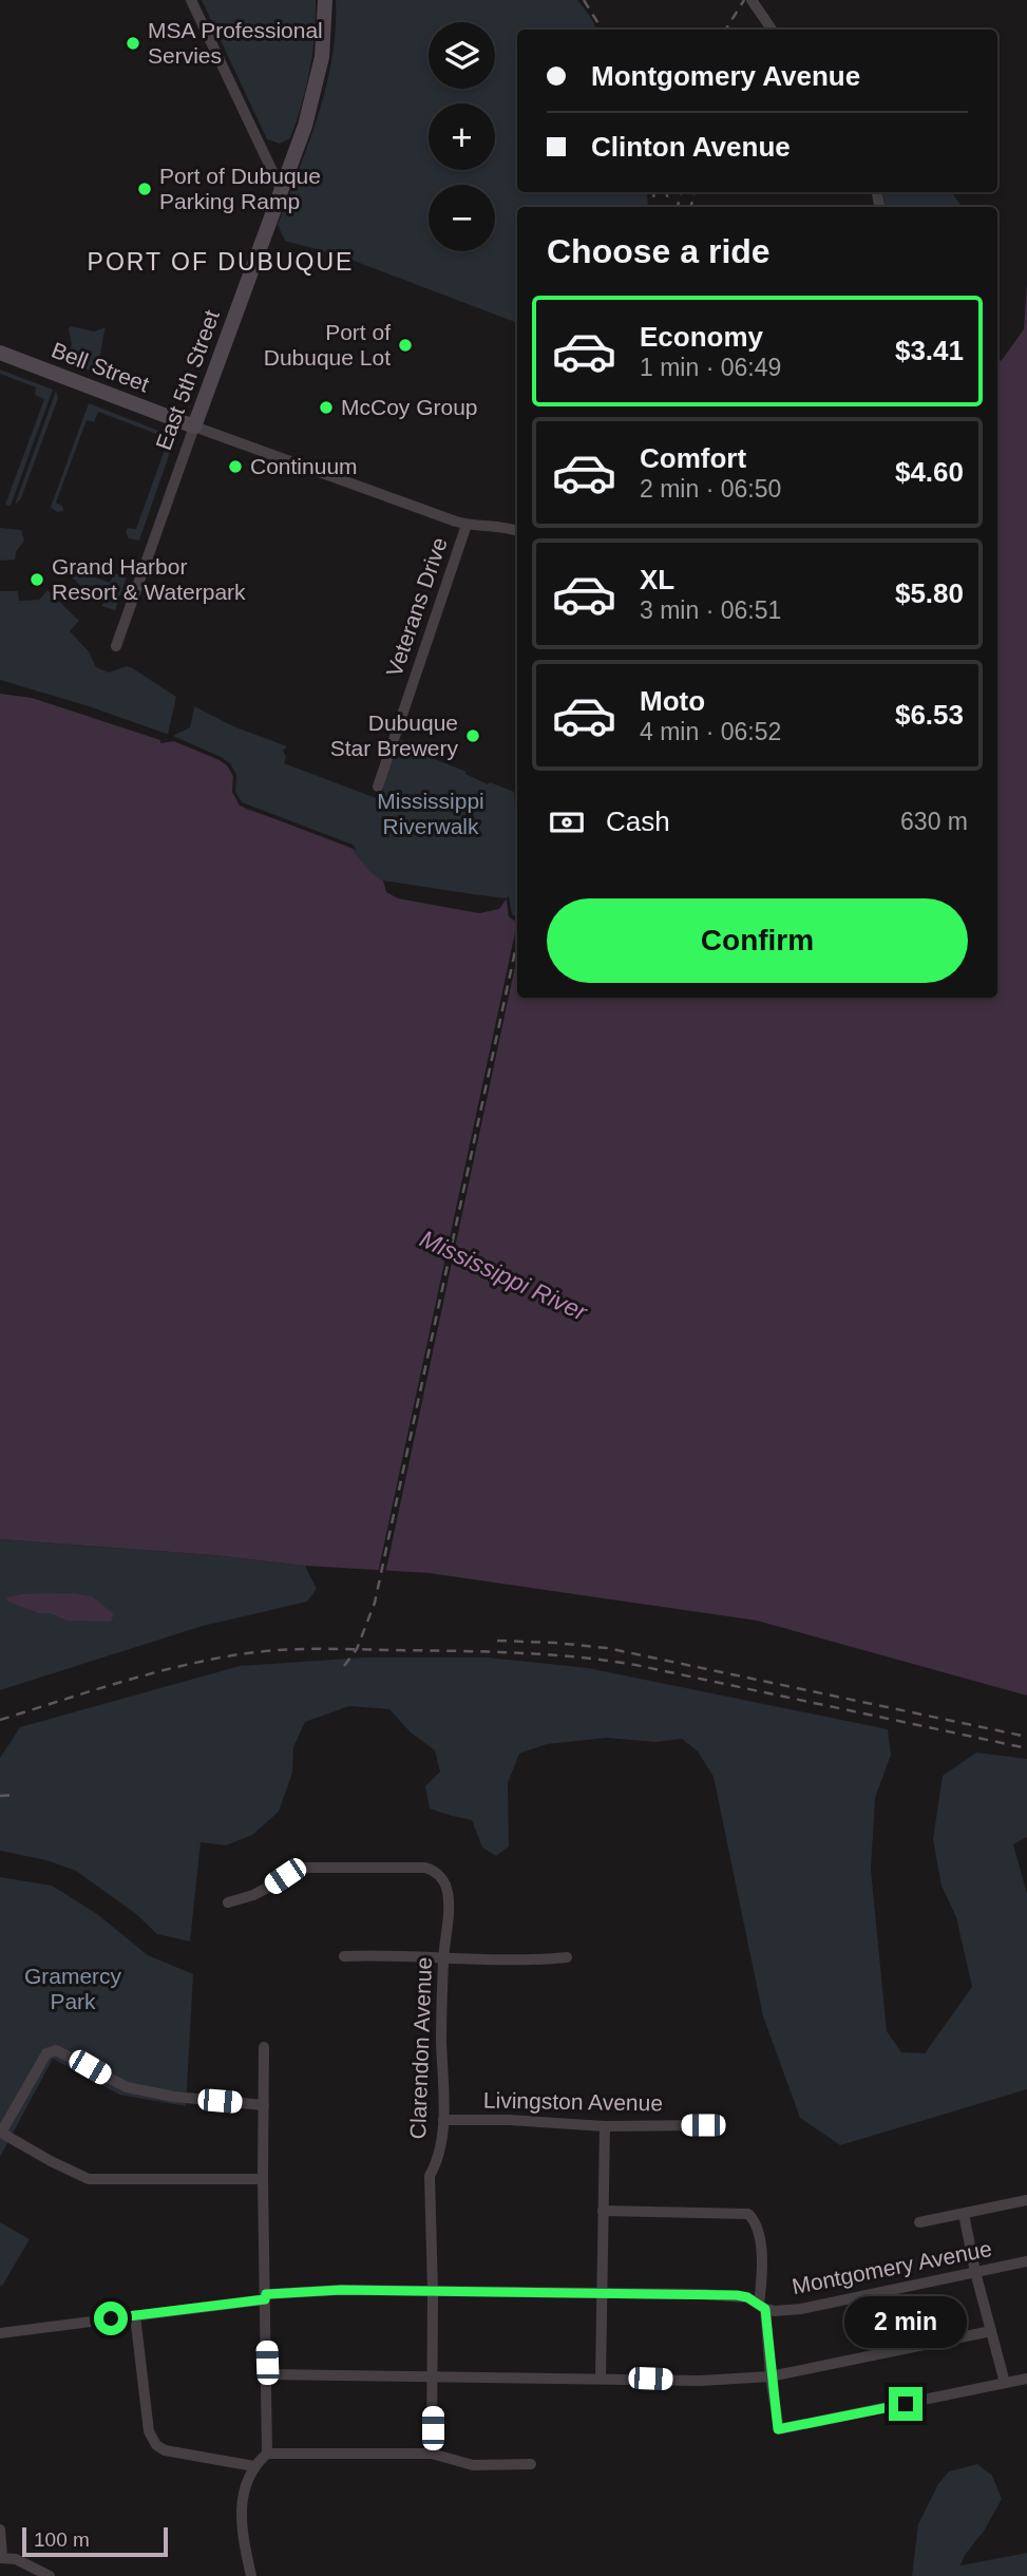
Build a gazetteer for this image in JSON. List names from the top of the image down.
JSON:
{
  "streets": {
    "street": [
      "Bell Street",
      "East 5th Street",
      "Veterans Drive",
      "Clarendon Avenue",
      "Livingston Avenue",
      "Montgomery Avenue"
    ]
  },
  "crossings": [
    ["Bell Street", "East 5th Street"],
    ["Bell Street", "Veterans Drive"],
    ["Clarendon Avenue", "Livingston Avenue"],
    ["Clarendon Avenue", "Montgomery Avenue"]
  ],
  "districts": ["PORT OF DUBUQUE"],
  "water": ["Mississippi River"],
  "parks": ["Mississippi Riverwalk", "Gramercy Park"],
  "places": [
    "MSA Professional Servies",
    "Port of Dubuque Parking Ramp",
    "Port of Dubuque Lot",
    "McCoy Group",
    "Continuum",
    "Grand Harbor Resort & Waterpark",
    "Dubuque Star Brewery"
  ],
  "scale_bar": "100 m",
  "page": {
    "map_buttons": ["+", "−"],
    "banner": ["Montgomery Avenue", "Clinton Avenue"],
    "heading": "Choose a ride",
    "list": [
      {
        "name": "Economy",
        "note": "1 min · 06:49",
        "value": "$3.41"
      },
      {
        "name": "Comfort",
        "note": "2 min · 06:50",
        "value": "$4.60"
      },
      {
        "name": "XL",
        "note": "3 min · 06:51",
        "value": "$5.80"
      },
      {
        "name": "Moto",
        "note": "4 min · 06:52",
        "value": "$6.53"
      }
    ],
    "pay": ["Cash", "630 m"],
    "buttons": "Confirm",
    "bubble": "2 min",
    "scale": "100 m"
  }
}
